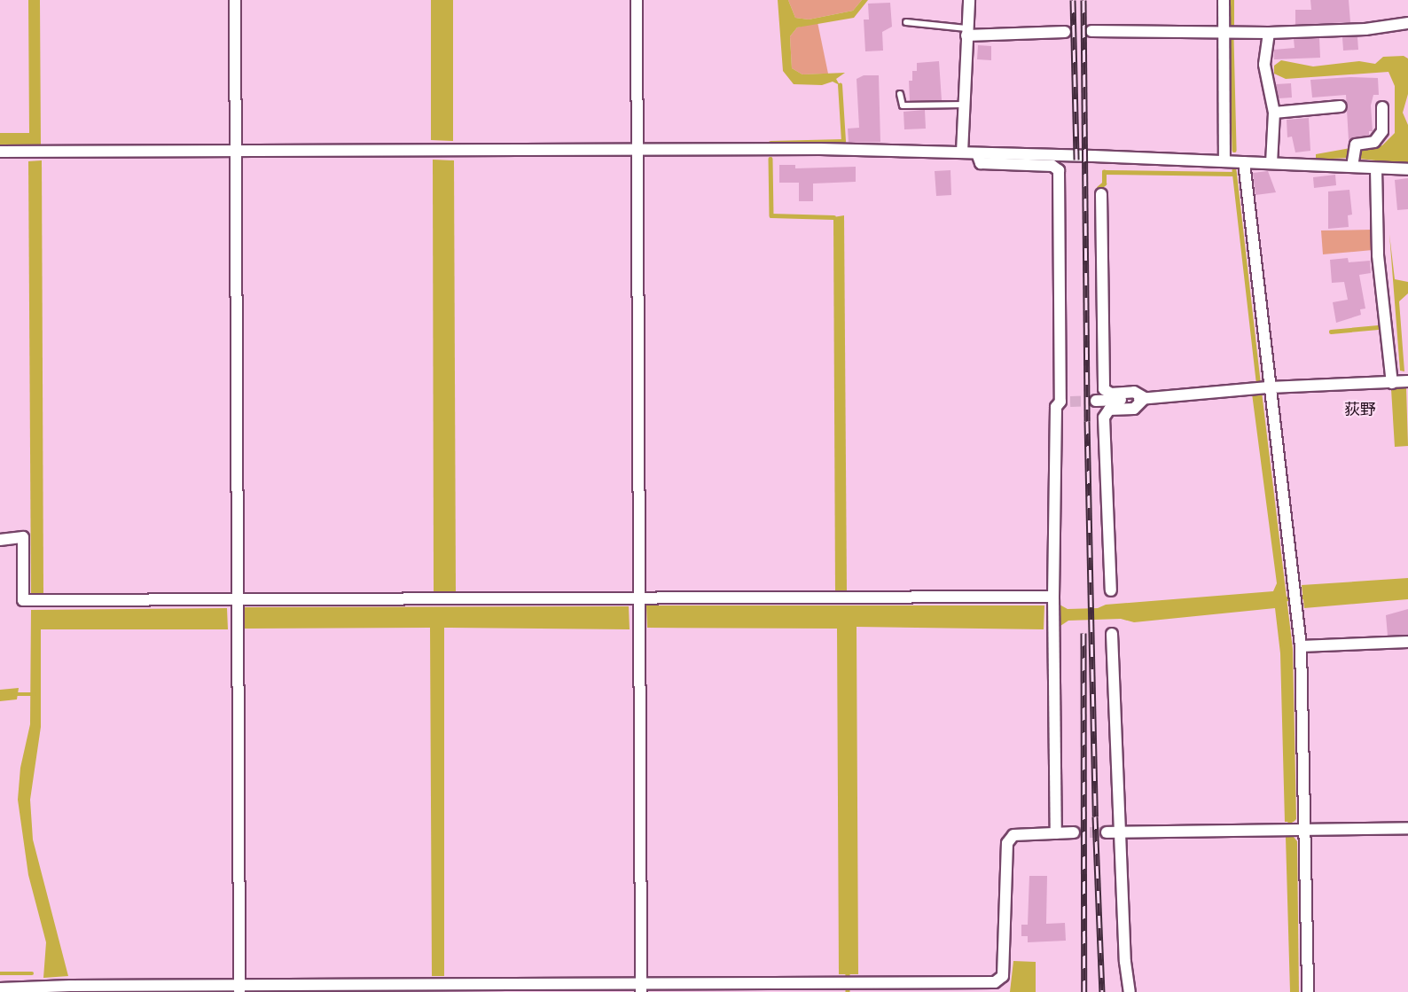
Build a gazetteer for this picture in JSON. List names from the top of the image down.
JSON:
{
  "districts": ["荻野"]
}
